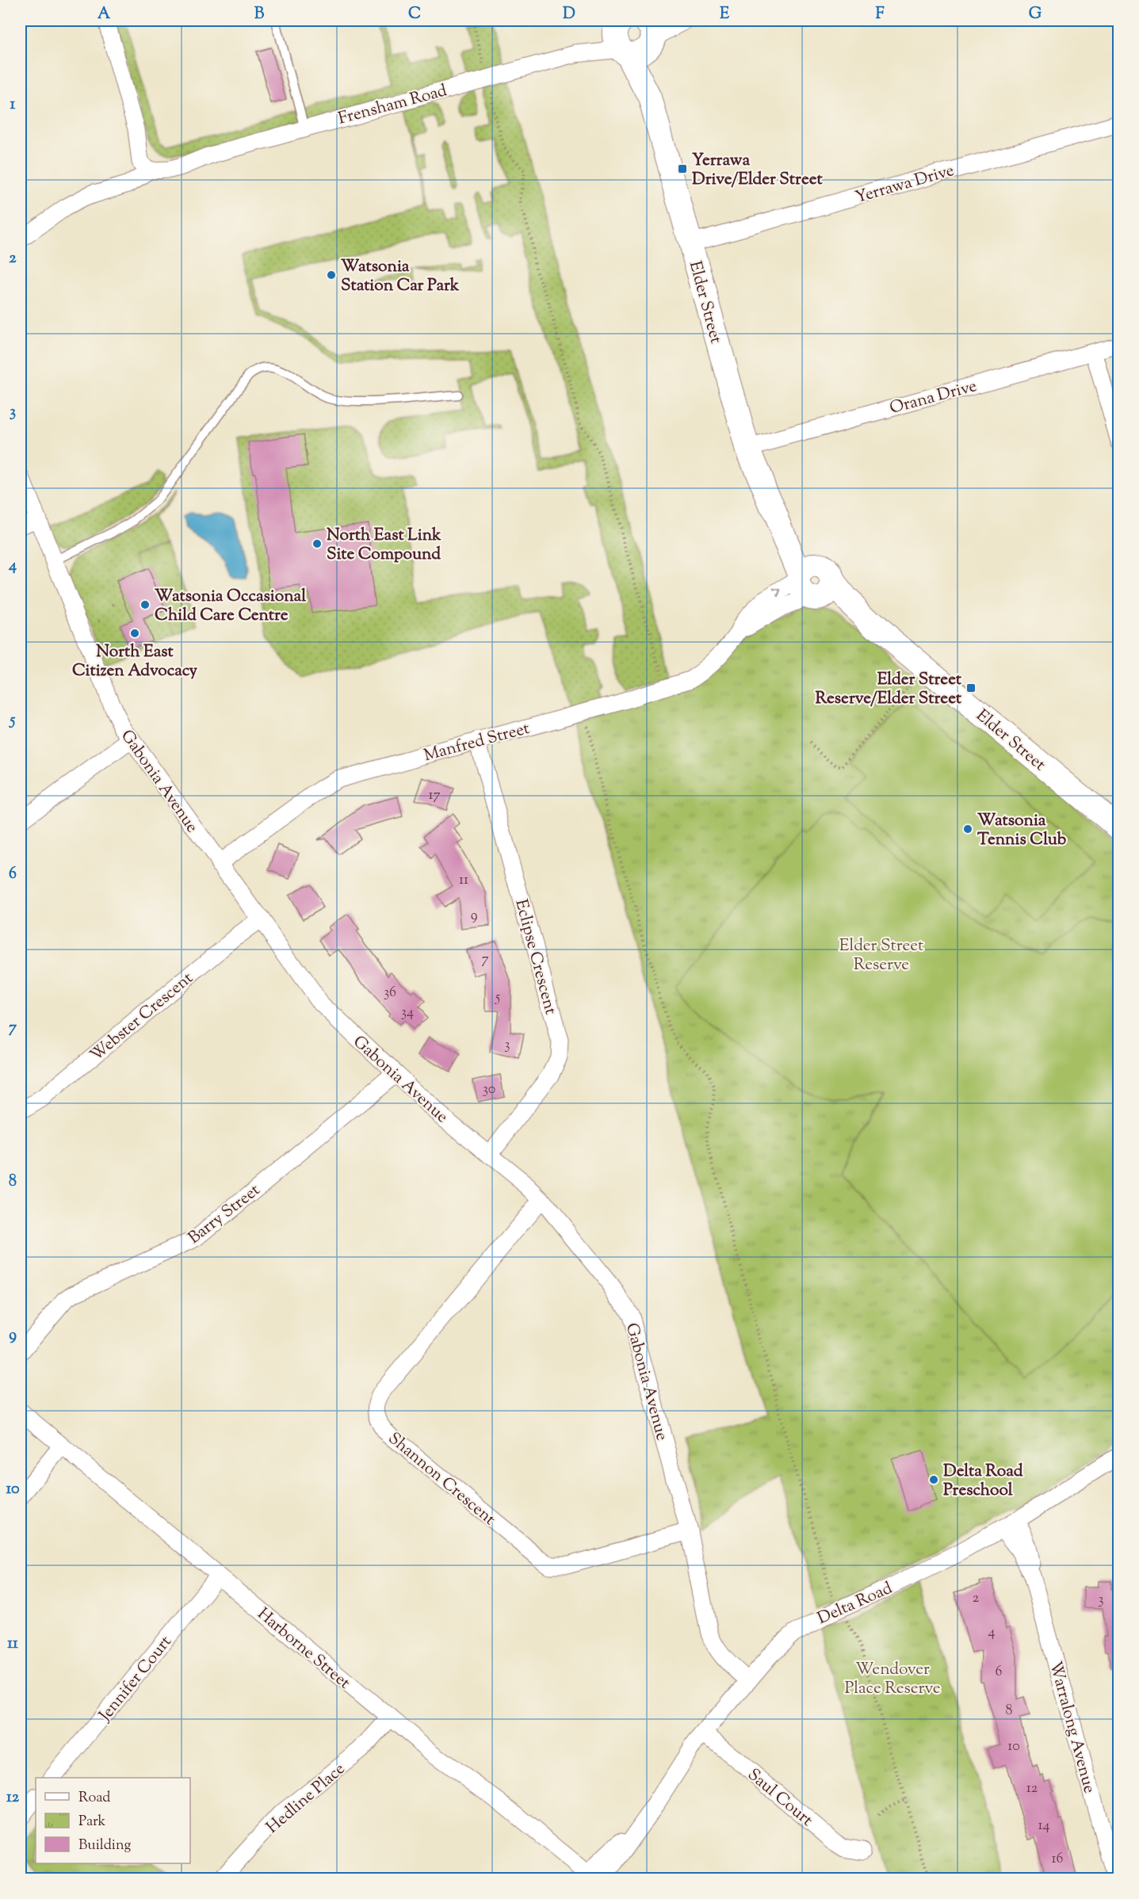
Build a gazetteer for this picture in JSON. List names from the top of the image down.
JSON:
{
  "streets": {
    "street": [
      "Frensham Road",
      "Yerrawa Drive",
      "Elder Street",
      "Orana Drive",
      "Manfred Street",
      "Gabonia Avenue",
      "Eclipse Crescent",
      "Webster Crescent",
      "Barry Street",
      "Shannon Crescent",
      "Delta Road",
      "Harborne Street",
      "Jennifer Court",
      "Warralong Avenue",
      "Saul Court",
      "Hedline Place"
    ]
  },
  "crossings": [
    ["Frensham Road", "Elder Street"],
    ["Yerrawa Drive", "Elder Street"],
    ["Elder Street", "Orana Drive"],
    ["Elder Street", "Manfred Street"],
    ["Manfred Street", "Gabonia Avenue"],
    ["Manfred Street", "Eclipse Crescent"],
    ["Gabonia Avenue", "Eclipse Crescent"],
    ["Gabonia Avenue", "Webster Crescent"],
    ["Gabonia Avenue", "Barry Street"],
    ["Gabonia Avenue", "Shannon Crescent"],
    ["Gabonia Avenue", "Delta Road"],
    ["Delta Road", "Harborne Street"],
    ["Delta Road", "Warralong Avenue"],
    ["Delta Road", "Saul Court"],
    ["Harborne Street", "Jennifer Court"],
    ["Harborne Street", "Hedline Place"]
  ],
  "parks": ["Elder Street Reserve", "Wendover Place Reserve"],
  "places": {
    "transit": ["Yerrawa Drive/Elder Street", "Elder Street Reserve/Elder Street"],
    "other": [
      "Watsonia Station Car Park",
      "North East Link Site Compound",
      "Watsonia Occasional Child Care Centre",
      "North East Citizen Advocacy",
      "Watsonia Tennis Club",
      "Delta Road Preschool"
    ]
  },
  "house_numbers": [
    "17",
    "11",
    "9",
    "7",
    "36",
    "5",
    "34",
    "3",
    "30",
    "2",
    "3",
    "4",
    "6",
    "8",
    "10",
    "12",
    "14",
    "16"
  ],
  "legend": ["Road", "Park", "Building"],
  "grid": {
    "columns": [
      "A",
      "B",
      "C",
      "D",
      "E",
      "F",
      "G"
    ],
    "rows": [
      "1",
      "2",
      "3",
      "4",
      "5",
      "6",
      "7",
      "8",
      "9",
      "10",
      "11",
      "12"
    ]
  }
}
